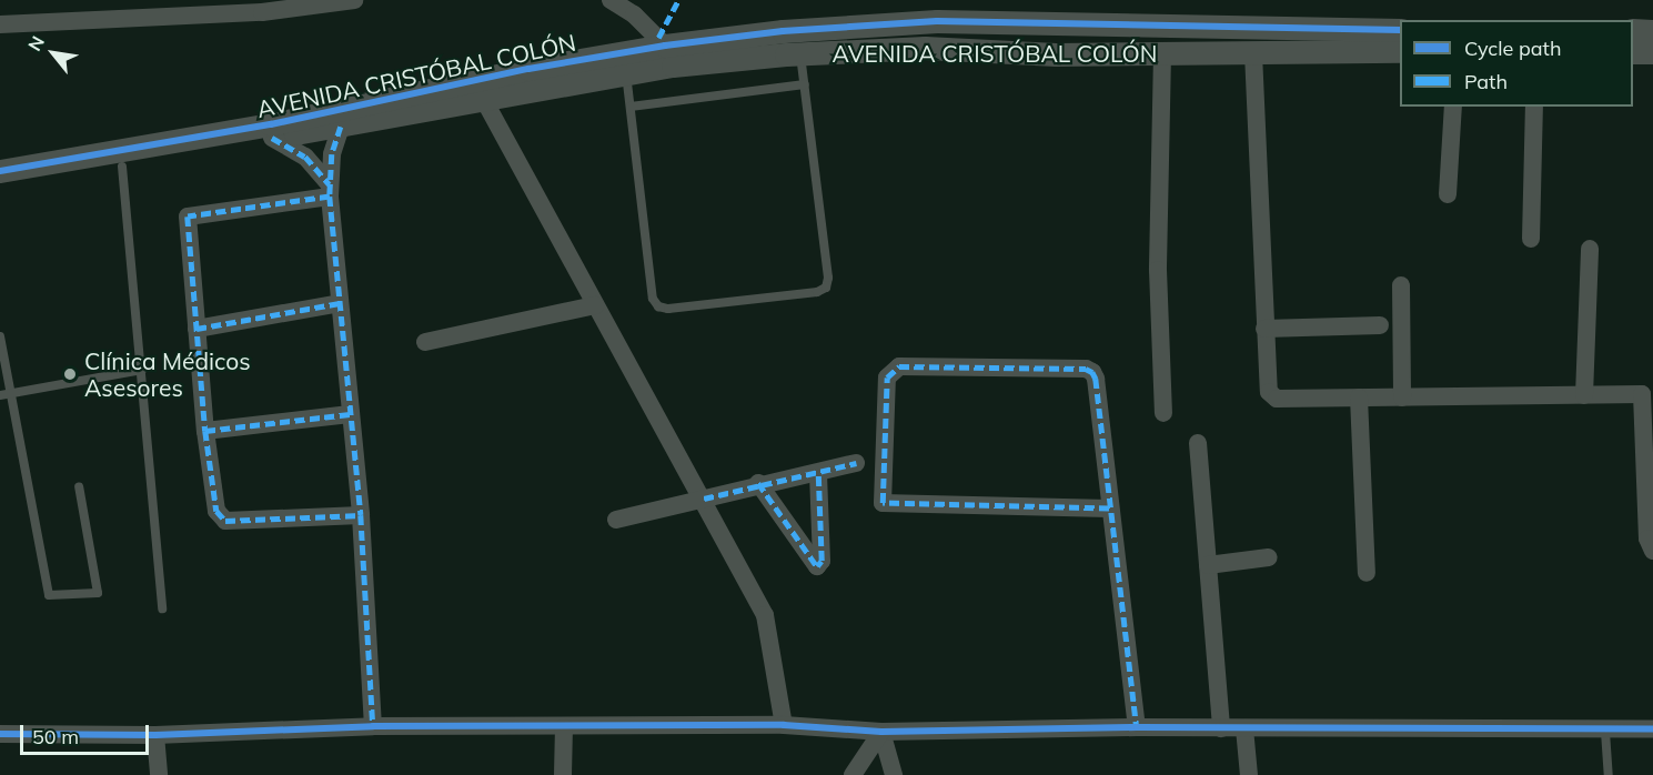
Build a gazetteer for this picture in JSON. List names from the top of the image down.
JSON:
{
  "streets": {
    "street": ["AVENIDA CRISTÓBAL COLÓN"]
  },
  "places": ["Clínica Médicos Asesores"],
  "legend": ["Cycle path", "Path"],
  "scale_bar": "50 m",
  "north": "top left"
}
